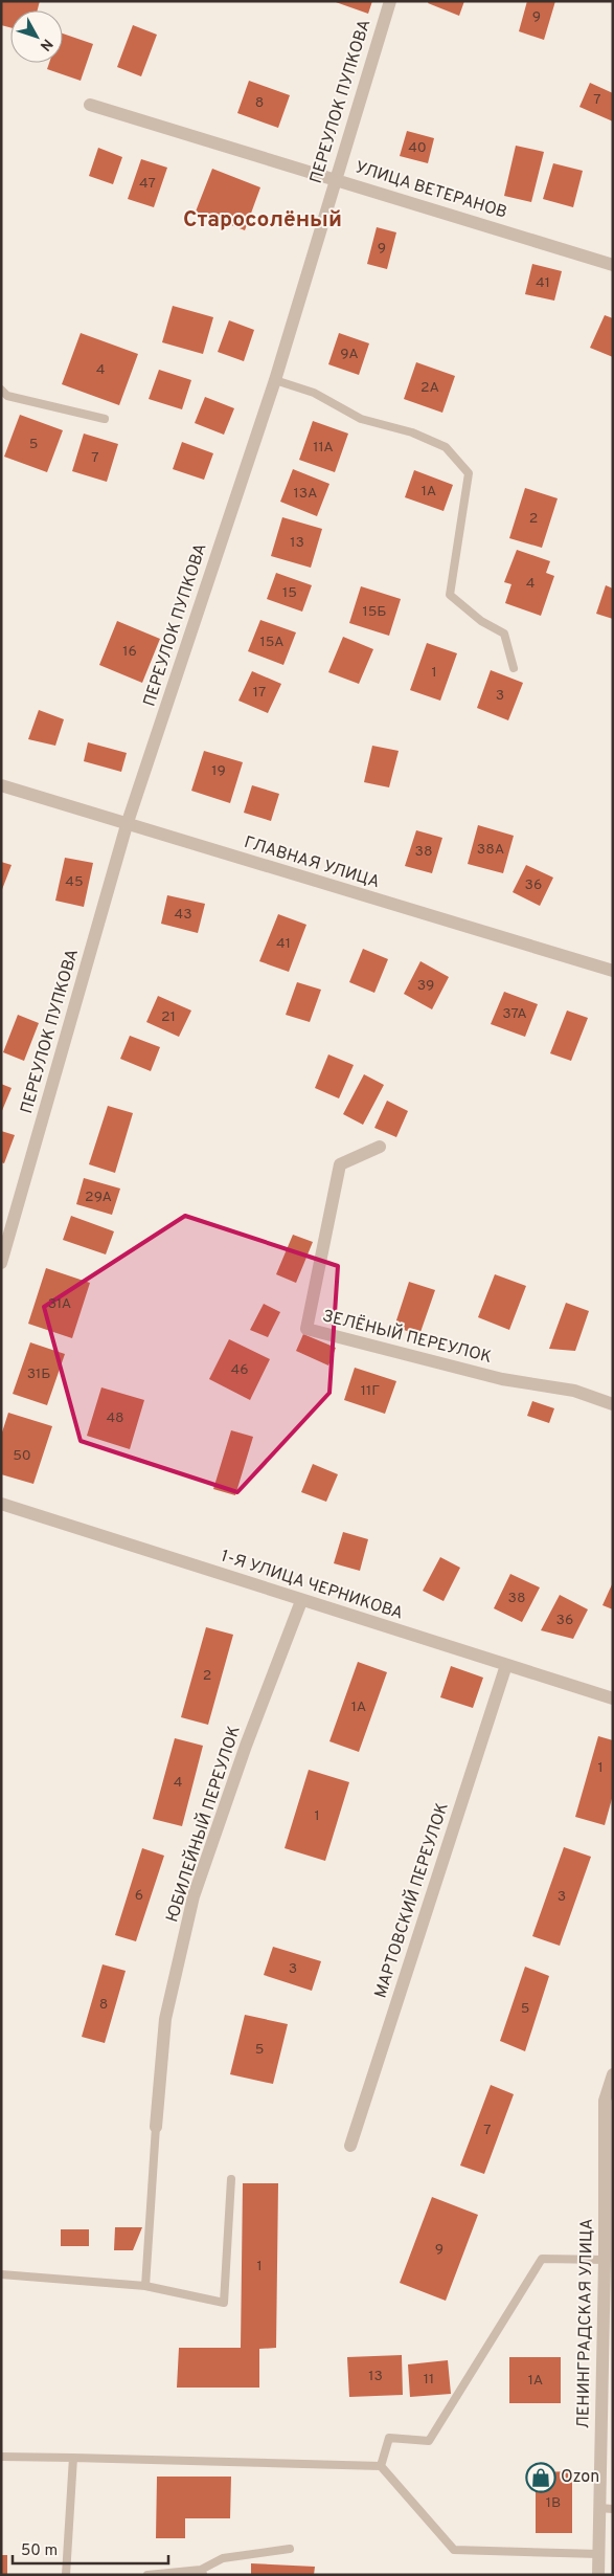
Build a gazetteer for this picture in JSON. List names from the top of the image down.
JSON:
{
  "streets": {
    "street": [
      "ПЕРЕУЛОК ПУПКОВА",
      "УЛИЦА ВЕТЕРАНОВ",
      "ГЛАВНАЯ УЛИЦА",
      "ЗЕЛЁНЫЙ ПЕРЕУЛОК",
      "1-Я УЛИЦА ЧЕРНИКОВА",
      "ЮБИЛЕЙНЫЙ ПЕРЕУЛОК",
      "МАРТОВСКИЙ ПЕРЕУЛОК",
      "ЛЕНИНГРАДСКАЯ УЛИЦА"
    ]
  },
  "crossings": [
    ["ПЕРЕУЛОК ПУПКОВА", "УЛИЦА ВЕТЕРАНОВ"],
    ["ПЕРЕУЛОК ПУПКОВА", "ГЛАВНАЯ УЛИЦА"],
    ["1-Я УЛИЦА ЧЕРНИКОВА", "ЮБИЛЕЙНЫЙ ПЕРЕУЛОК"],
    ["1-Я УЛИЦА ЧЕРНИКОВА", "МАРТОВСКИЙ ПЕРЕУЛОК"]
  ],
  "districts": ["Староcолёный"],
  "places": {
    "shop": ["Ozon"]
  },
  "house_numbers": [
    "9",
    "7",
    "8",
    "40",
    "47",
    "9",
    "41",
    "9А",
    "4",
    "2А",
    "5",
    "11А",
    "7",
    "1А",
    "13А",
    "2",
    "13",
    "4",
    "15",
    "15Б",
    "15А",
    "16",
    "1",
    "17",
    "3",
    "19",
    "38А",
    "38",
    "45",
    "36",
    "43",
    "41",
    "39",
    "37А",
    "21",
    "29А",
    "31А",
    "46",
    "31Б",
    "11Г",
    "48",
    "50",
    "38",
    "36",
    "2",
    "1А",
    "1",
    "4",
    "1",
    "6",
    "3",
    "3",
    "8",
    "5",
    "5",
    "7",
    "9",
    "1",
    "13",
    "11",
    "1А",
    "1В"
  ],
  "scale_bar": "50 m",
  "north": "bottom right"
}
